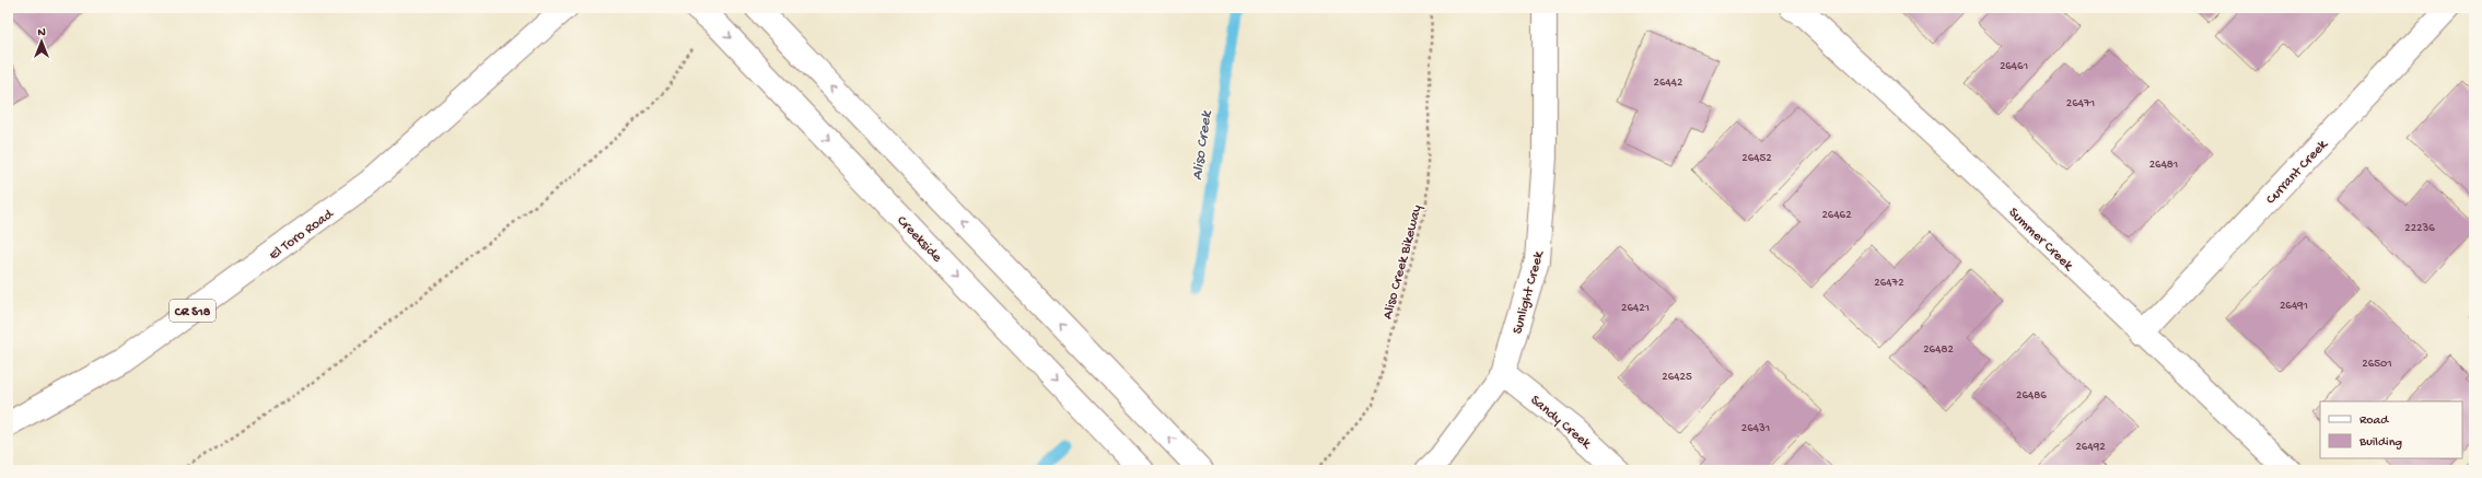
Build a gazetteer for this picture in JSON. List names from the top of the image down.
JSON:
{
  "streets": {
    "street": [
      "Currant Creek",
      "El Toro Road",
      "Creekside",
      "Summer Creek",
      "Sunlight Creek",
      "CR S18",
      "Sandy Creek"
    ],
    "path": ["Aliso Creek Bikeway"]
  },
  "crossings": [
    ["Currant Creek", "Summer Creek"],
    ["Sunlight Creek", "Sandy Creek"]
  ],
  "water": ["Aliso Creek"],
  "house_numbers": [
    "26461",
    "26442",
    "26471",
    "26452",
    "26481",
    "26462",
    "22236",
    "26472",
    "26491",
    "26421",
    "26482",
    "26501",
    "26425",
    "26486",
    "26431",
    "26492"
  ],
  "legend": ["Road", "Building"],
  "north": "top"
}
